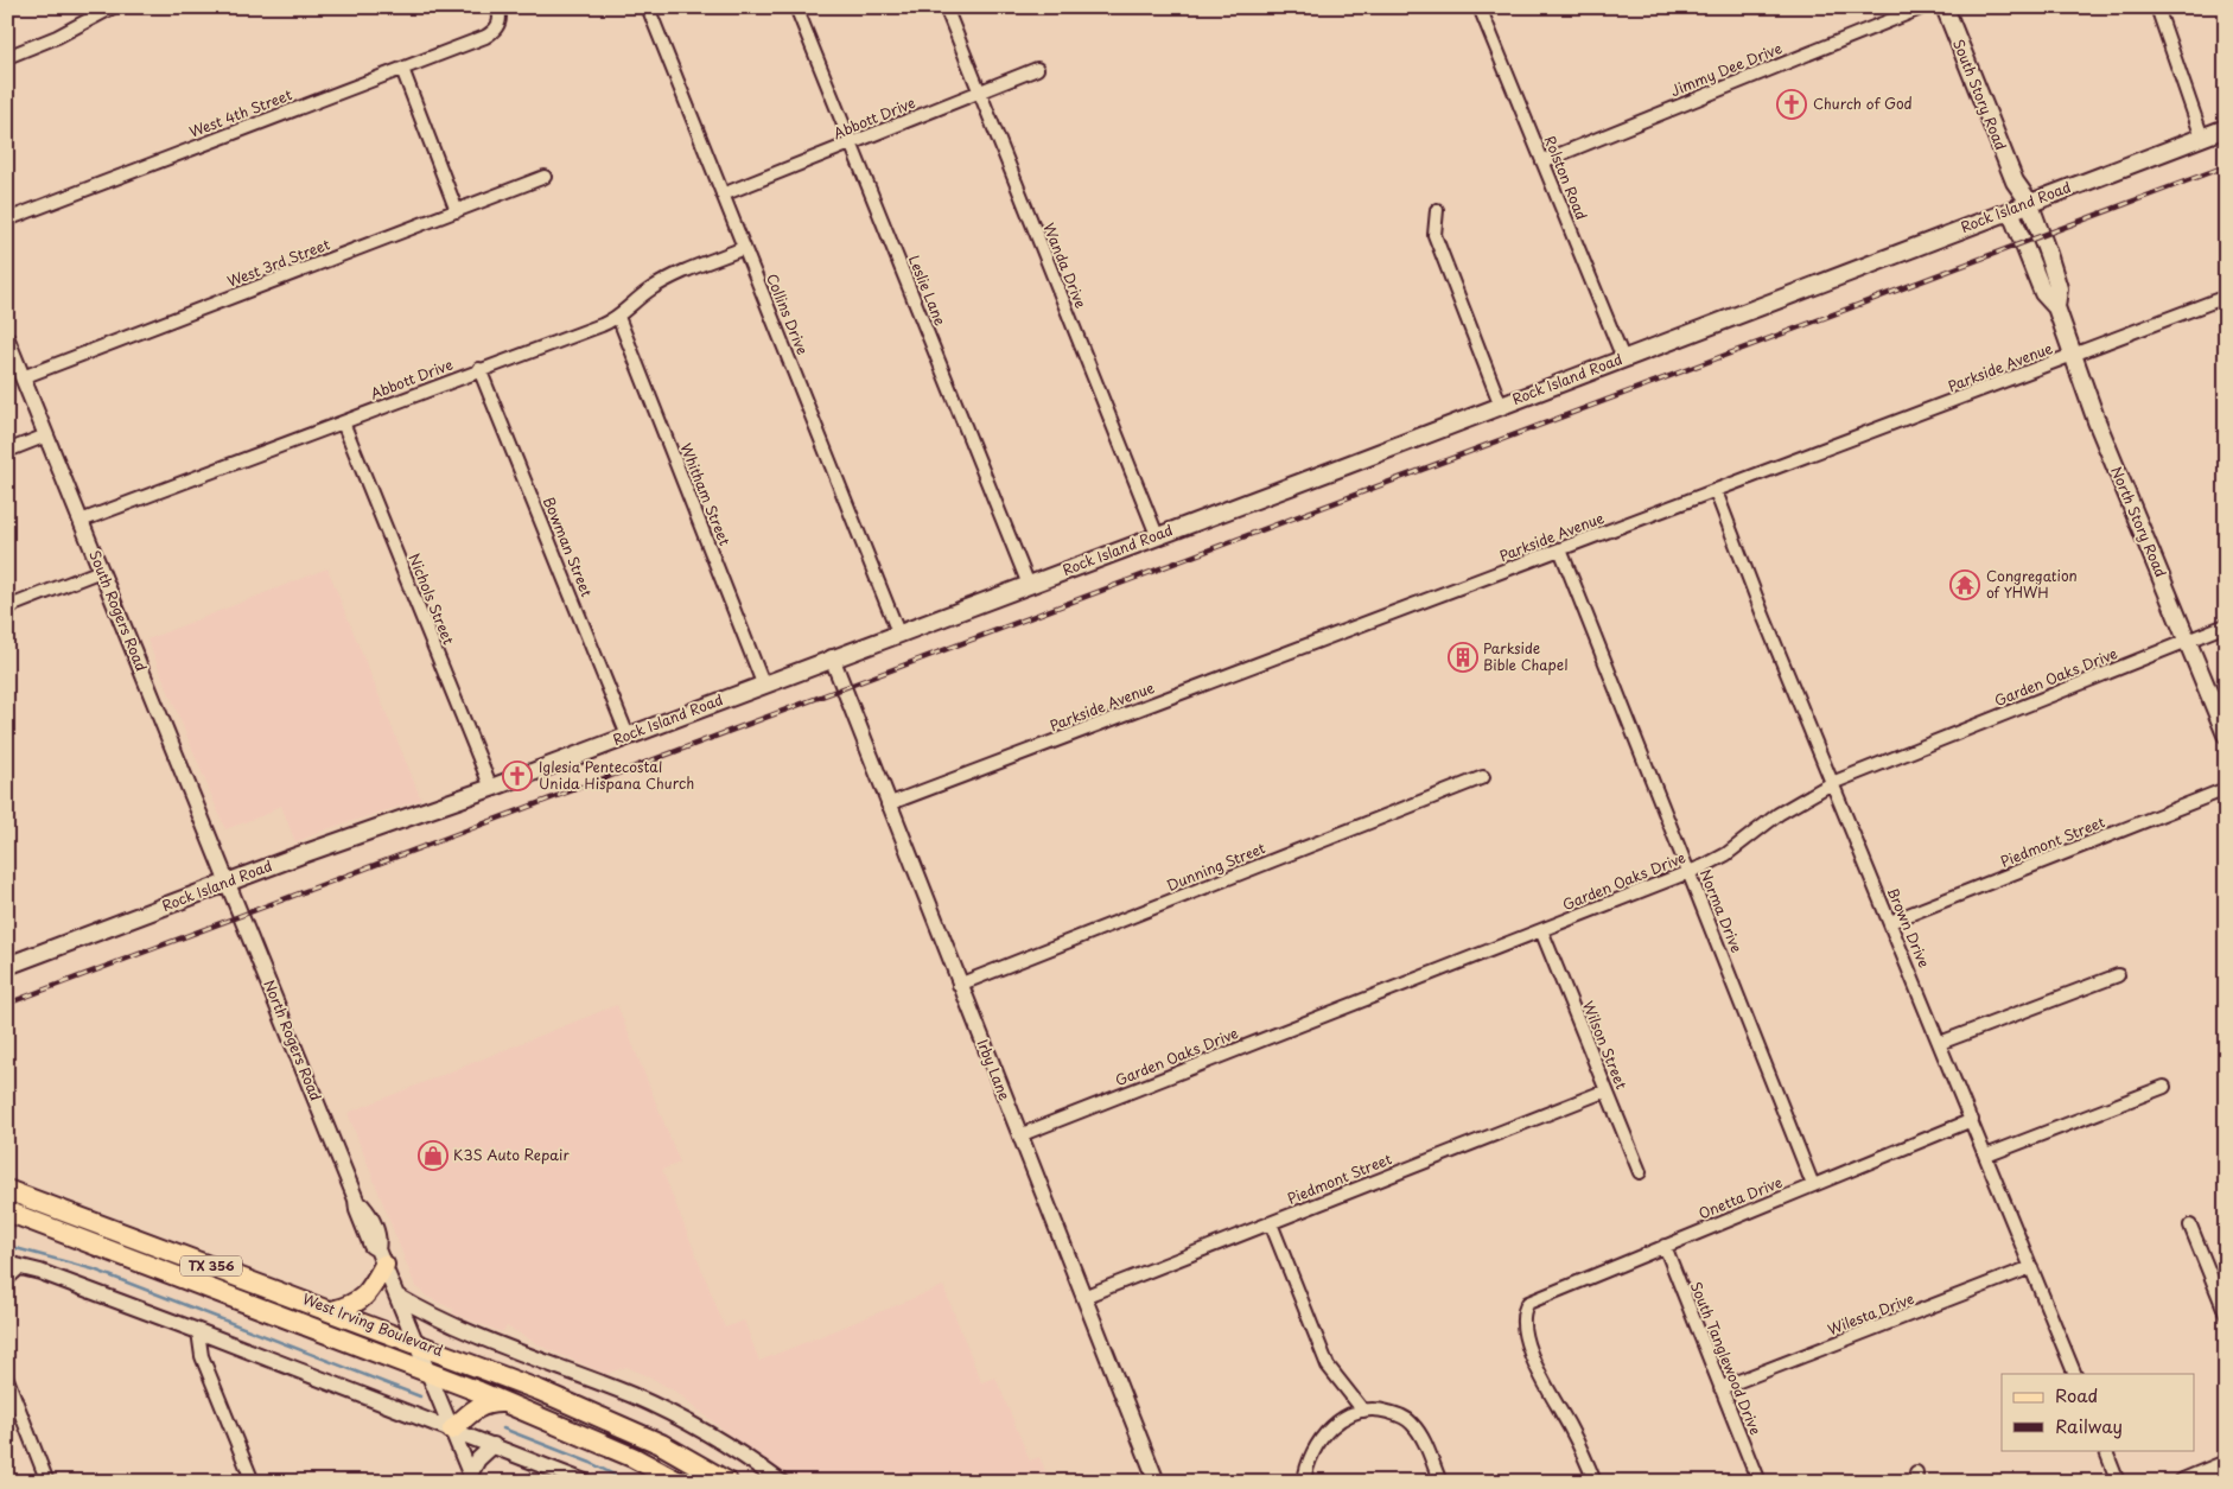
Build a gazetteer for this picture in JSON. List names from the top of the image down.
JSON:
{
  "streets": {
    "main road": [
      "South Story Road",
      "Rock Island Road",
      "North Story Road",
      "TX 356",
      "West Irving Boulevard"
    ],
    "street": [
      "Jimmy Dee Drive",
      "West 4th Street",
      "Abbott Drive",
      "Rolston Road",
      "West 3rd Street",
      "Wanda Drive",
      "Leslie Lane",
      "Collins Drive",
      "Parkside Avenue",
      "Whitham Street",
      "Bowman Street",
      "Nichols Street",
      "South Rogers Road",
      "Garden Oaks Drive",
      "Piedmont Street",
      "Dunning Street",
      "Norma Drive",
      "Brown Drive",
      "North Rogers Road",
      "Wilson Street",
      "Irby Lane",
      "Onetta Drive",
      "Wilesta Drive",
      "South Tanglewood Drive"
    ]
  },
  "crossings": [
    ["Jimmy Dee Drive", "Rolston Road"],
    ["South Story Road", "Rock Island Road"],
    ["South Story Road", "North Story Road"],
    ["Abbott Drive", "Wanda Drive"],
    ["Abbott Drive", "Leslie Lane"],
    ["Abbott Drive", "Collins Drive"],
    ["Abbott Drive", "Whitham Street"],
    ["Abbott Drive", "Bowman Street"],
    ["Abbott Drive", "Nichols Street"],
    ["Abbott Drive", "South Rogers Road"],
    ["Rolston Road", "Rock Island Road"],
    ["Rock Island Road", "Wanda Drive"],
    ["Rock Island Road", "Leslie Lane"],
    ["Rock Island Road", "Collins Drive"],
    ["Rock Island Road", "Whitham Street"],
    ["Rock Island Road", "North Story Road"],
    ["Rock Island Road", "Bowman Street"],
    ["Rock Island Road", "Nichols Street"],
    ["Rock Island Road", "South Rogers Road"],
    ["Rock Island Road", "North Rogers Road"],
    ["Rock Island Road", "Irby Lane"],
    ["West 3rd Street", "South Rogers Road"],
    ["Parkside Avenue", "North Story Road"],
    ["Parkside Avenue", "Norma Drive"],
    ["Parkside Avenue", "Brown Drive"],
    ["Parkside Avenue", "Irby Lane"],
    ["North Story Road", "Garden Oaks Drive"],
    ["South Rogers Road", "North Rogers Road"],
    ["Garden Oaks Drive", "Norma Drive"],
    ["Garden Oaks Drive", "Brown Drive"],
    ["Garden Oaks Drive", "Wilson Street"],
    ["Garden Oaks Drive", "Irby Lane"],
    ["Piedmont Street", "Brown Drive"],
    ["Piedmont Street", "Wilson Street"],
    ["Piedmont Street", "Irby Lane"],
    ["Dunning Street", "Irby Lane"],
    ["Norma Drive", "Onetta Drive"],
    ["Brown Drive", "Onetta Drive"],
    ["Brown Drive", "Wilesta Drive"],
    ["North Rogers Road", "West Irving Boulevard"],
    ["Onetta Drive", "South Tanglewood Drive"],
    ["Wilesta Drive", "South Tanglewood Drive"]
  ],
  "places": {
    "church": ["Church of God", "Iglesia Pentecostal Unida Hispana Church"],
    "temple": ["Congregation of YHWH"],
    "building": ["Parkside Bible Chapel"],
    "shop": ["K3S Auto Repair"]
  },
  "legend": ["Road", "Railway"]
}
